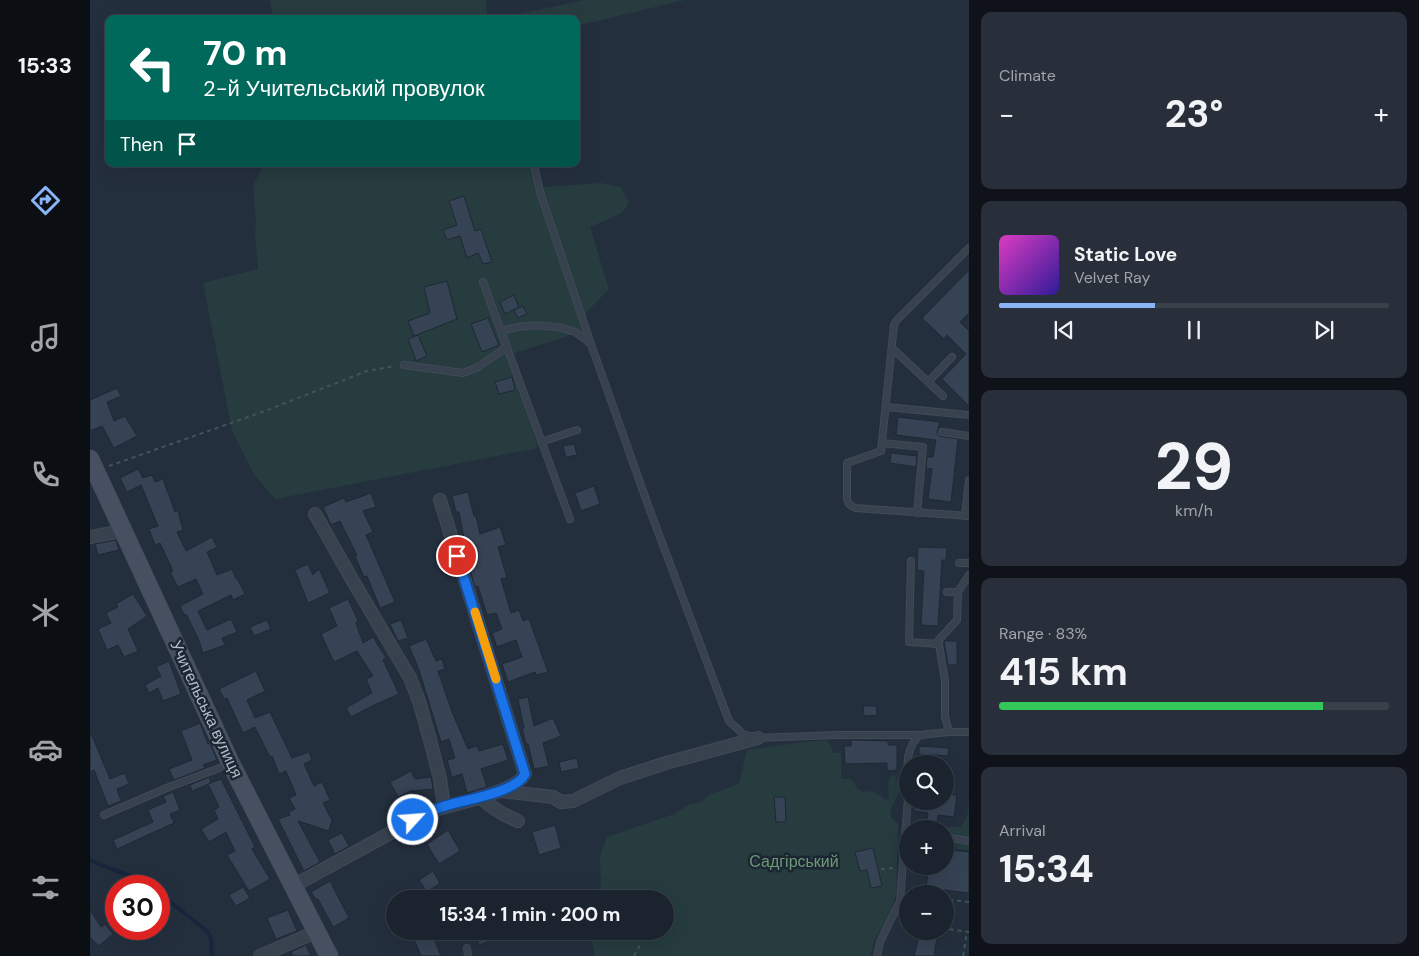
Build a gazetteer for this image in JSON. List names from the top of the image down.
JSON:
{
  "streets": {
    "main road": ["Учительська вулиця"]
  },
  "parks": ["Садгірський"],
  "page": {
    "tabs": "15:33",
    "tile": [
      "Climate",
      ["29", "km/h"],
      ["Range · 83%", "415 km"],
      ["Arrival", "15:34"]
    ],
    "turn": ["70 m", "2-й Учительський провулок"],
    "heat": ["−", "23°", "+"],
    "then": "Then",
    "song": ["Static Love", "Velvet Ray"],
    "map_buttons": ["+", "−"],
    "limit": "30",
    "trip": "15:34 · 1 min · 200 m"
  }
}
